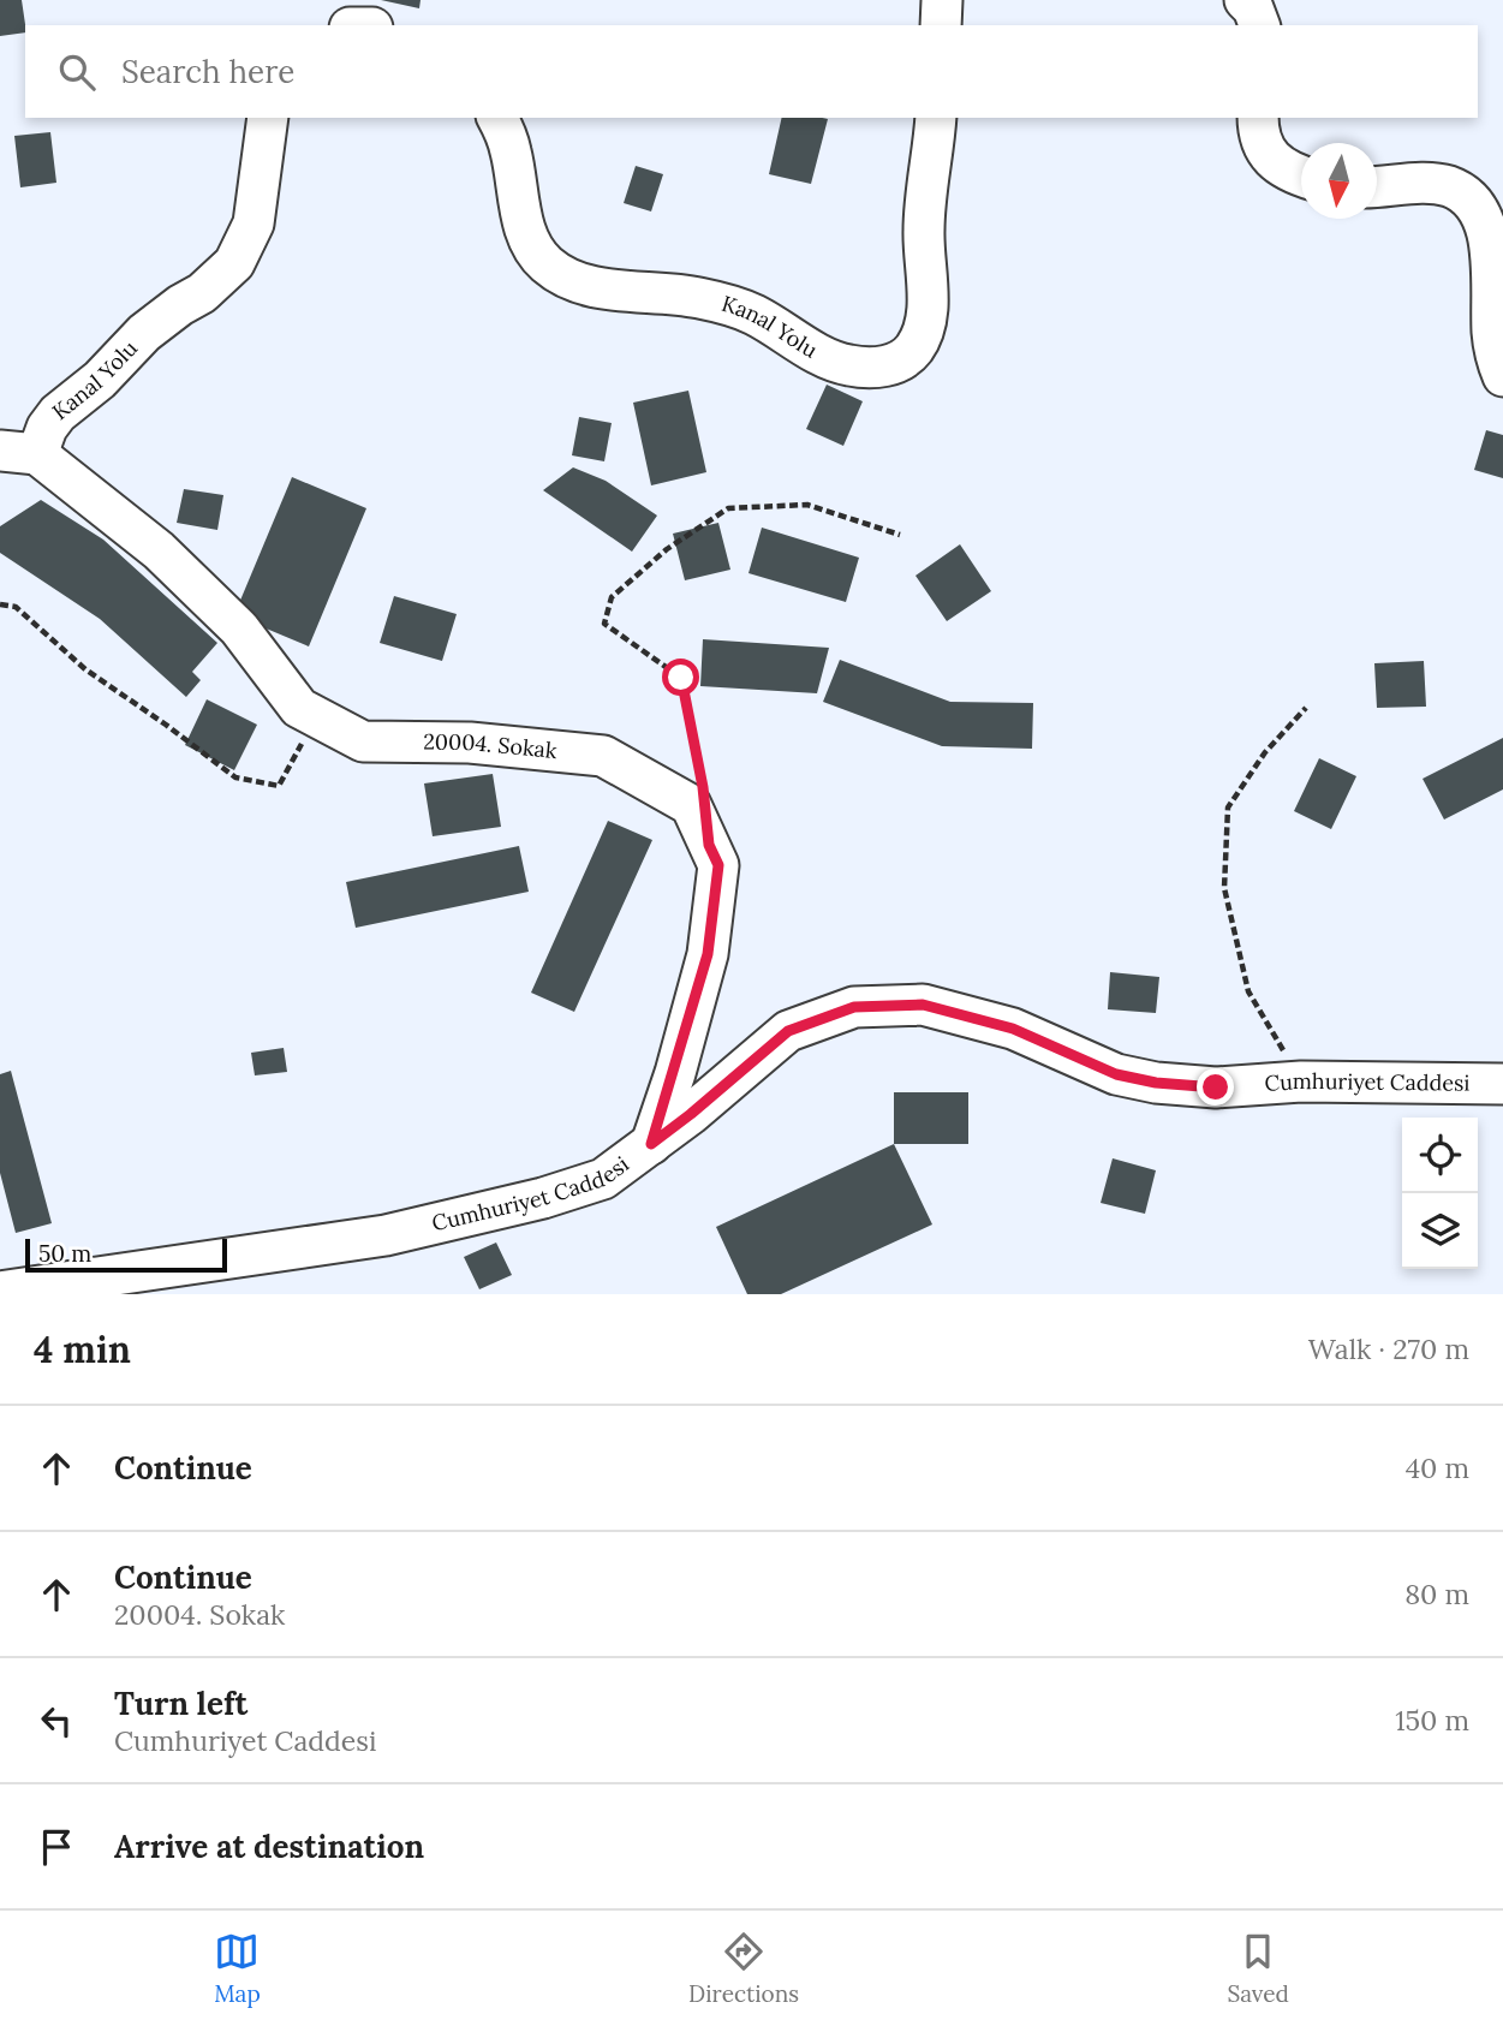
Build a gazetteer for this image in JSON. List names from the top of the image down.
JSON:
{
  "streets": {
    "street": ["Kanal Yolu", "20004. Sokak", "Cumhuriyet Caddesi"]
  },
  "crossings": [
    ["Kanal Yolu", "20004. Sokak"],
    ["20004. Sokak", "Cumhuriyet Caddesi"]
  ],
  "scale_bar": "50 m",
  "north": "bottom",
  "page": {
    "search": "Search here",
    "scale": "50 m",
    "heading": ["4 min", "Walk · 270 m"],
    "list": [
      ["Continue", "40 m"],
      ["Continue", "20004. Sokak", "80 m"],
      ["Turn left", "Cumhuriyet Caddesi", "150 m"],
      "Arrive at destination"
    ],
    "nav": ["Map", "Directions", "Saved"]
  }
}
